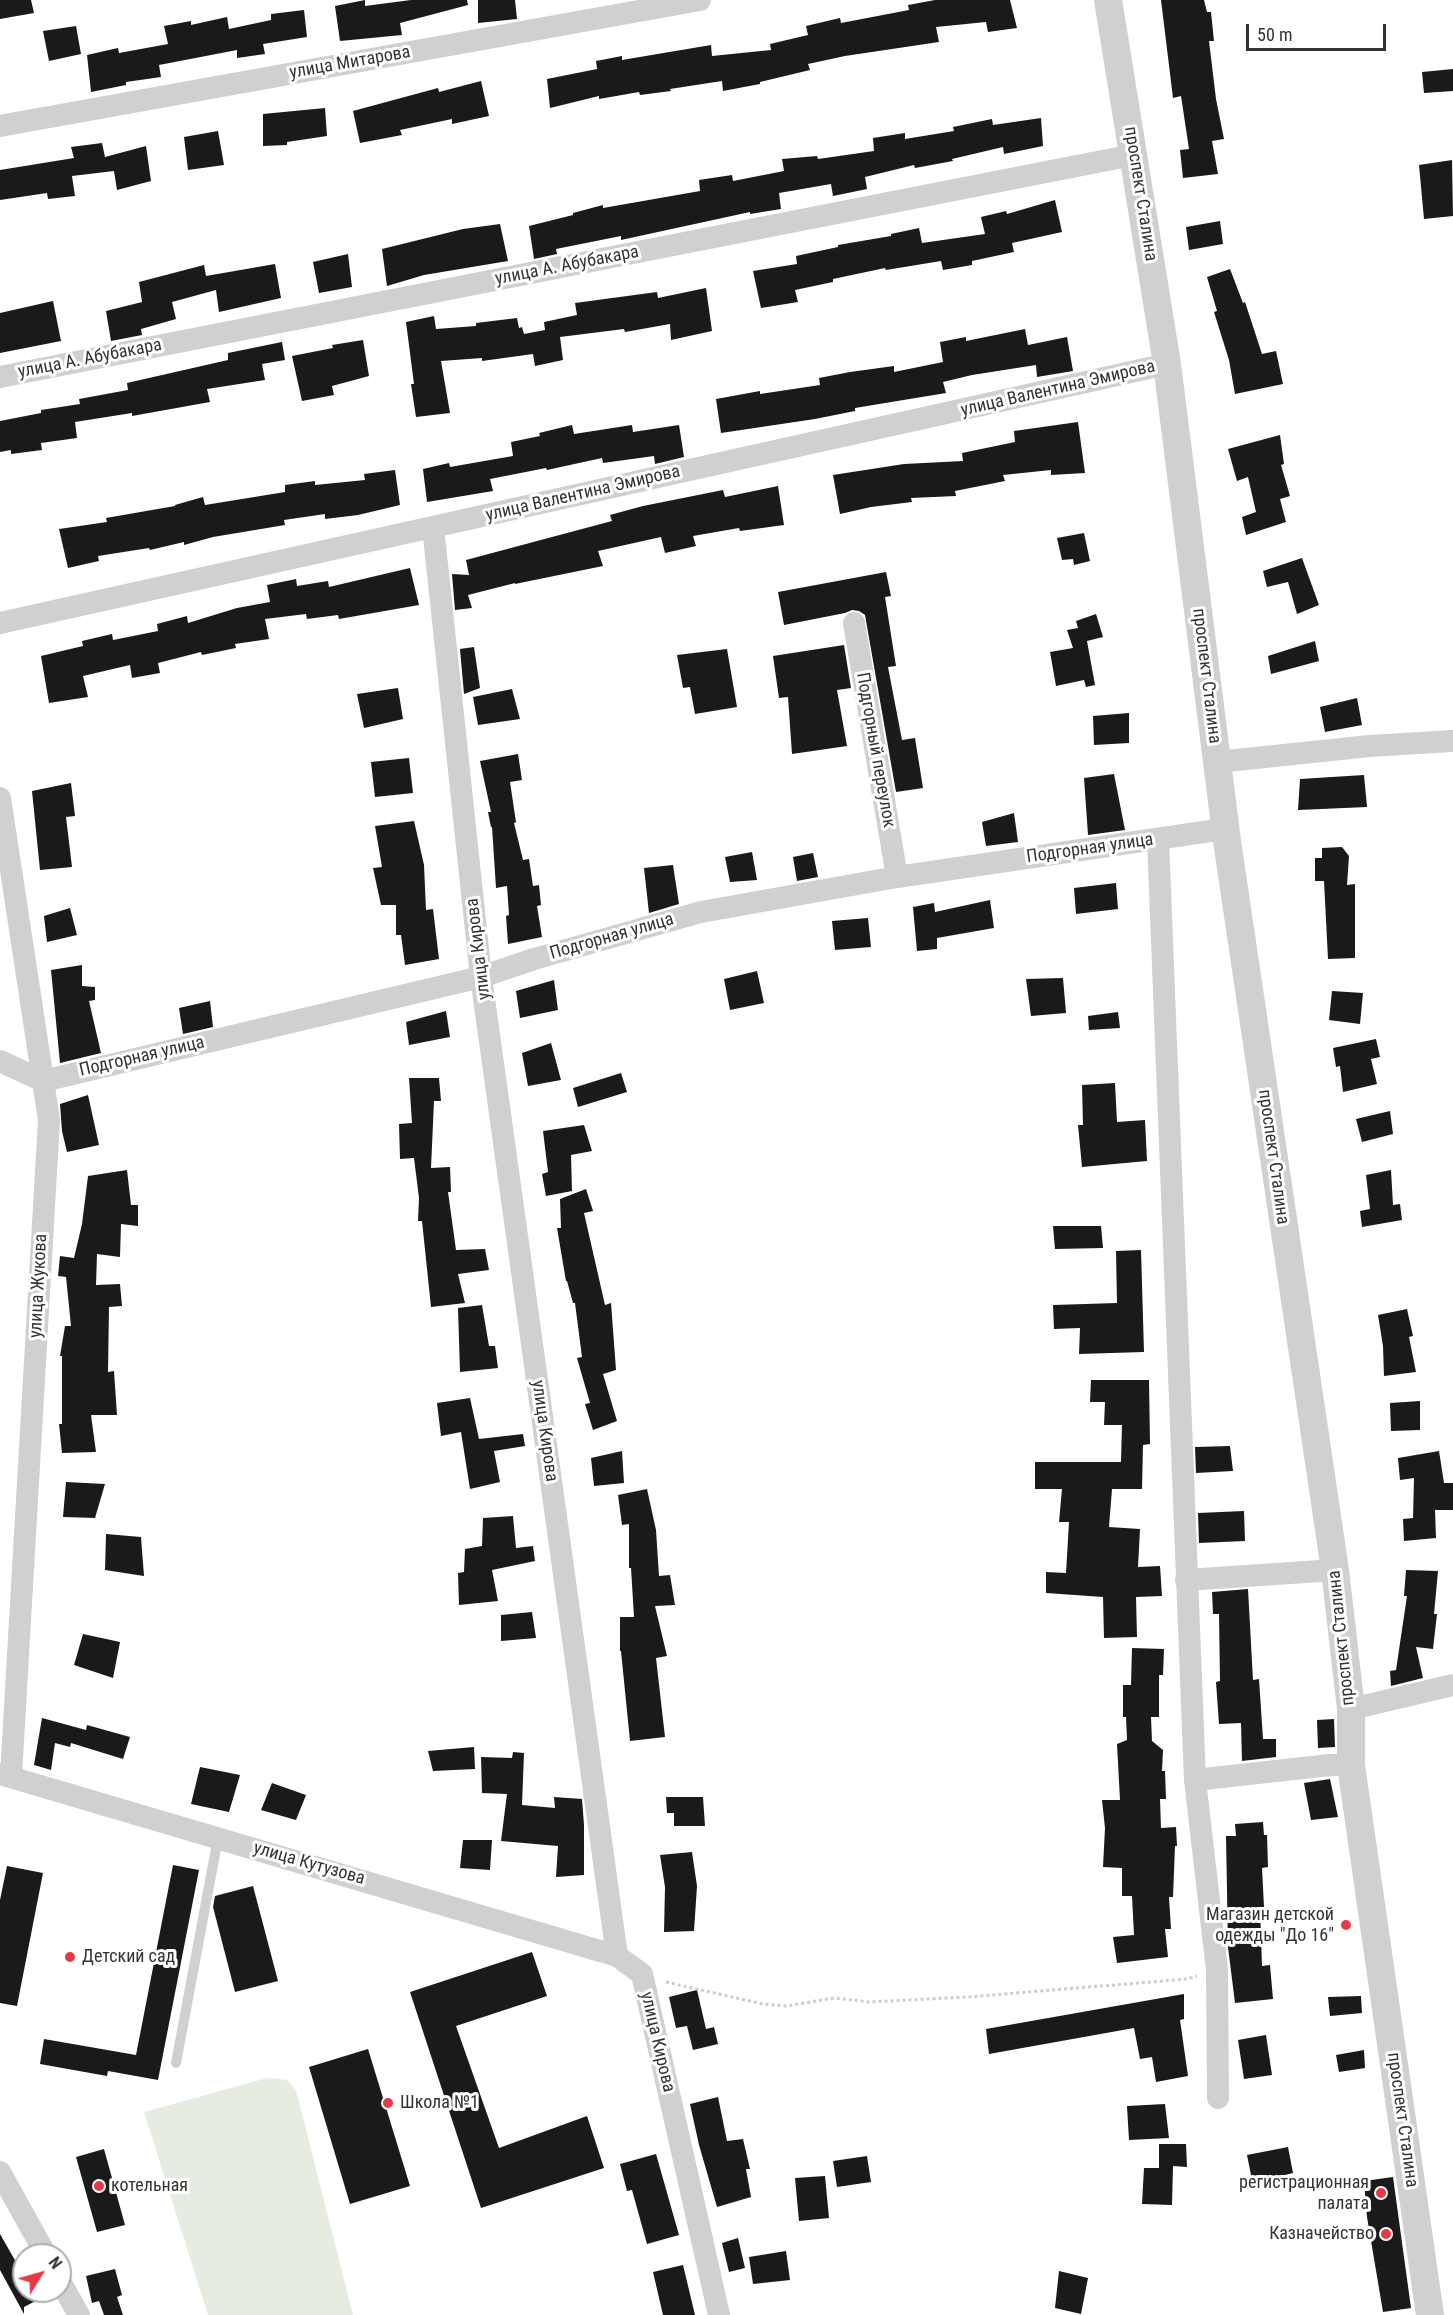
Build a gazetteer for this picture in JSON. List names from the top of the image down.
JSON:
{
  "streets": {
    "street": [
      "улица Митарова",
      "проспект Сталина",
      "улица А. Абубакара",
      "улица Валентина Эмирова",
      "Подгорный переулок",
      "Подгорная улица",
      "улица Кирова",
      "улица Жукова",
      "улица Кутузова"
    ]
  },
  "crossings": [
    ["проспект Сталина", "улица А. Абубакара"],
    ["проспект Сталина", "улица Валентина Эмирова"],
    ["проспект Сталина", "Подгорная улица"],
    ["улица Валентина Эмирова", "улица Кирова"],
    ["Подгорный переулок", "Подгорная улица"],
    ["Подгорная улица", "улица Кирова"],
    ["Подгорная улица", "улица Жукова"],
    ["улица Кирова", "улица Кутузова"],
    ["улица Жукова", "улица Кутузова"]
  ],
  "places": [
    "Магазин детской одежды \"До 16\"",
    "Детский сад",
    "Школа №1",
    "котельная",
    "регистрационная палата",
    "Казначейство"
  ],
  "scale_bar": "50 m",
  "north": "top right"
}
